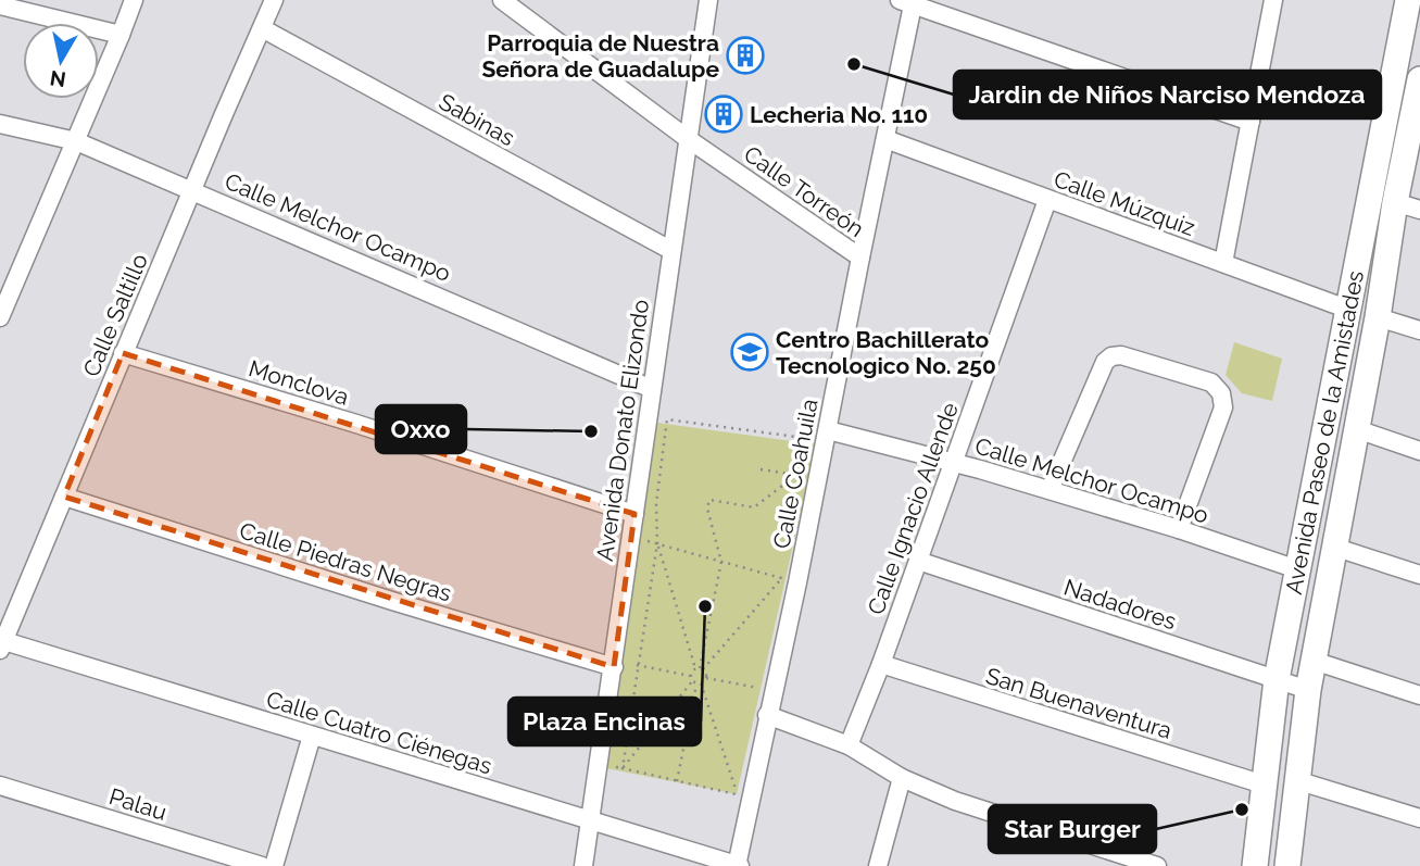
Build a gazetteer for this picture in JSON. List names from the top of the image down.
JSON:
{
  "streets": {
    "street": [
      "Sabinas",
      "Calle Torreón",
      "Calle Múzquiz",
      "Calle Melchor Ocampo",
      "Calle Saltillo",
      "Monclova",
      "Avenida Donato Elizondo",
      "Avenida Paseo de la Amistades",
      "Calle Coahuila",
      "Calle Ignacio Allende",
      "Calle Piedras Negras",
      "Nadadores",
      "San Buenaventura",
      "Calle Cuatro Ciénegas",
      "Palau"
    ]
  },
  "crossings": [
    ["Sabinas", "Calle Saltillo"],
    ["Sabinas", "Avenida Donato Elizondo"],
    ["Calle Torreón", "Avenida Donato Elizondo"],
    ["Calle Torreón", "Calle Coahuila"],
    ["Calle Múzquiz", "Avenida Paseo de la Amistades"],
    ["Calle Múzquiz", "Calle Coahuila"],
    ["Calle Múzquiz", "Calle Ignacio Allende"],
    ["Calle Melchor Ocampo", "Calle Saltillo"],
    ["Calle Melchor Ocampo", "Avenida Donato Elizondo"],
    ["Calle Melchor Ocampo", "Avenida Paseo de la Amistades"],
    ["Calle Melchor Ocampo", "Calle Coahuila"],
    ["Calle Melchor Ocampo", "Calle Ignacio Allende"],
    ["Calle Saltillo", "Monclova"],
    ["Calle Saltillo", "Calle Piedras Negras"],
    ["Calle Saltillo", "Calle Cuatro Ciénegas"],
    ["Monclova", "Avenida Donato Elizondo"],
    ["Avenida Donato Elizondo", "Calle Piedras Negras"],
    ["Avenida Donato Elizondo", "Calle Cuatro Ciénegas"],
    ["Avenida Paseo de la Amistades", "Nadadores"],
    ["Avenida Paseo de la Amistades", "San Buenaventura"],
    ["Calle Coahuila", "Calle Cuatro Ciénegas"],
    ["Calle Ignacio Allende", "Nadadores"],
    ["Calle Ignacio Allende", "San Buenaventura"]
  ],
  "places": {
    "building": ["Parroquia de Nuestra Señora de Guadalupe", "Lecheria No. 110"],
    "other": [
      "Jardin de Niños Narciso Mendoza",
      "Oxxo",
      "Plaza Encinas",
      "Star Burger"
    ],
    "school or university": ["Centro Bachillerato Tecnologico No. 250"]
  },
  "north": "bottom"
}
